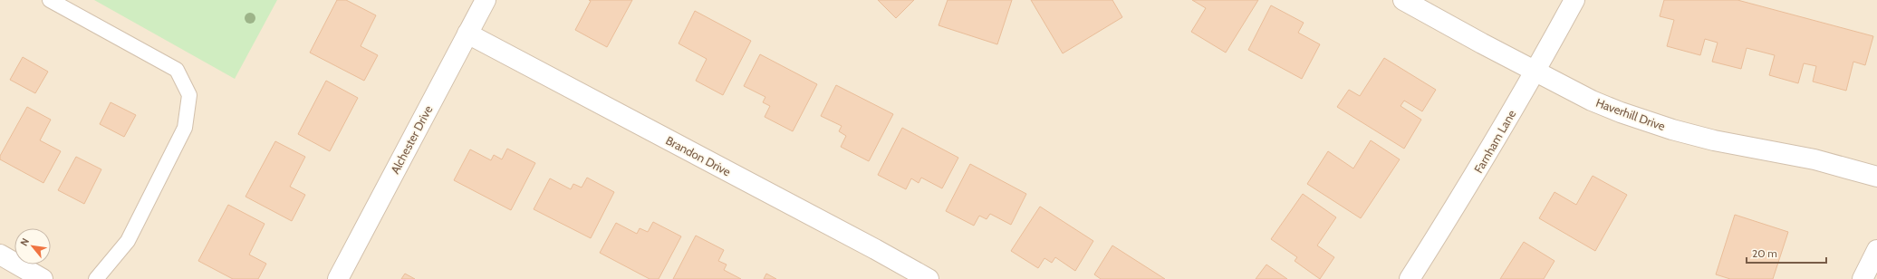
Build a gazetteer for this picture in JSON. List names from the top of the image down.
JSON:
{
  "streets": {
    "street": [
      "Haverhill Drive",
      "Alchester Drive",
      "Farnham Lane",
      "Brandon Drive"
    ]
  },
  "crossings": [
    ["Haverhill Drive", "Farnham Lane"],
    ["Alchester Drive", "Brandon Drive"]
  ],
  "scale_bar": "20 m",
  "north": "top left"
}
